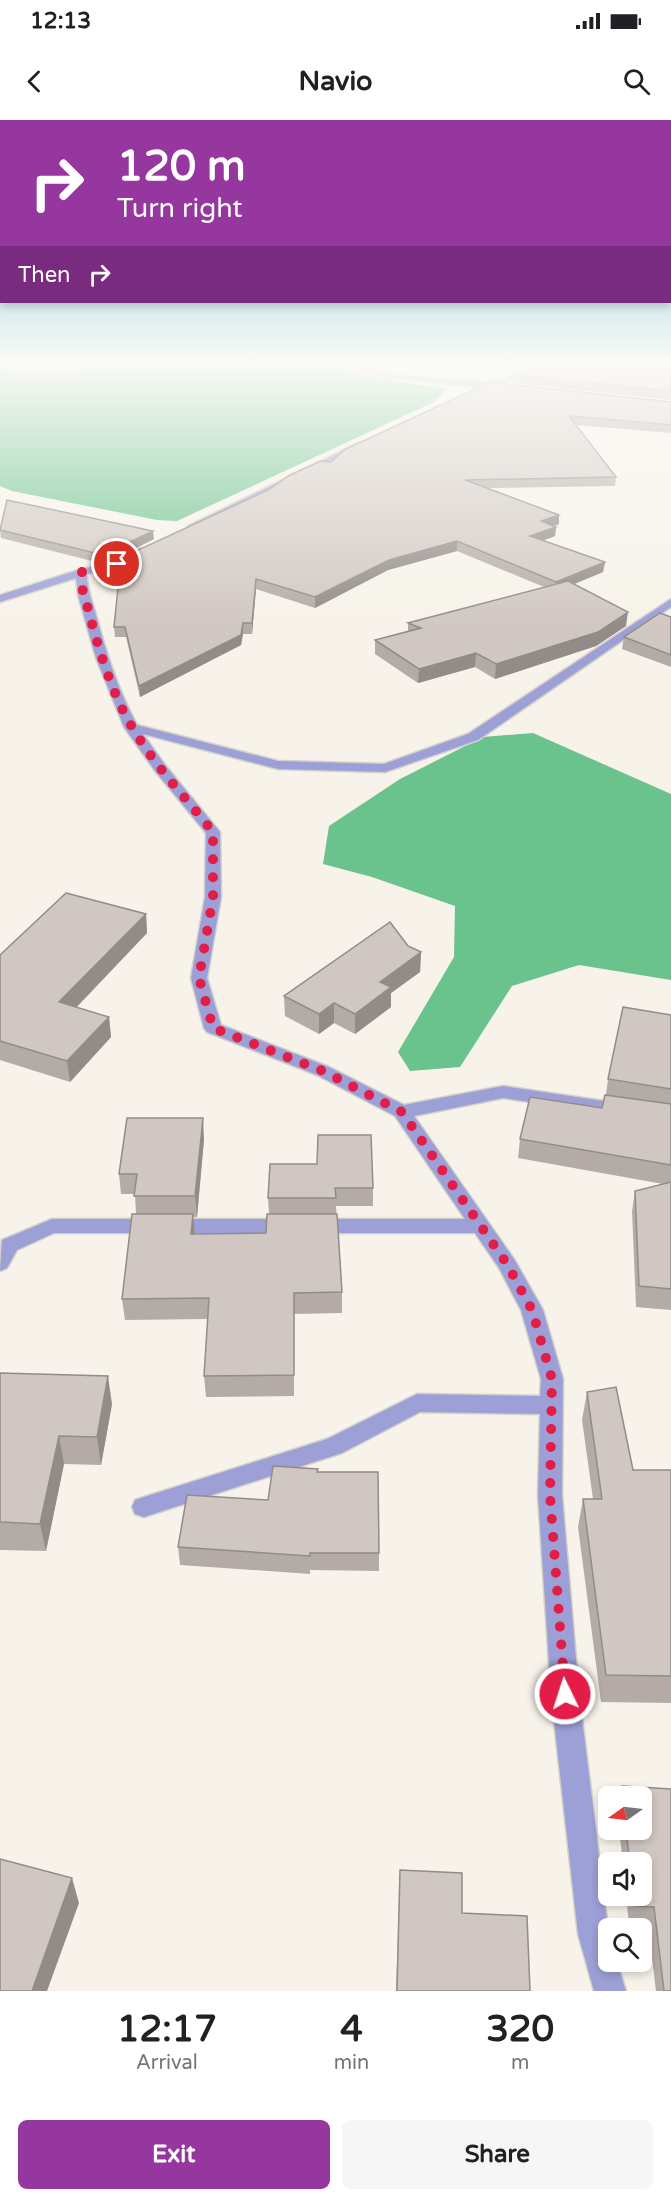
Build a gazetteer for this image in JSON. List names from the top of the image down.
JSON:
{
  "north": "left",
  "page": {
    "status": "12:13",
    "header": "Navio",
    "turn": ["120 m", "Turn right"],
    "then": "Then",
    "eta": [
      "12:17",
      "Arrival",
      "4",
      "min",
      "320",
      "m"
    ],
    "buttons": ["Exit", "Share"]
  }
}
